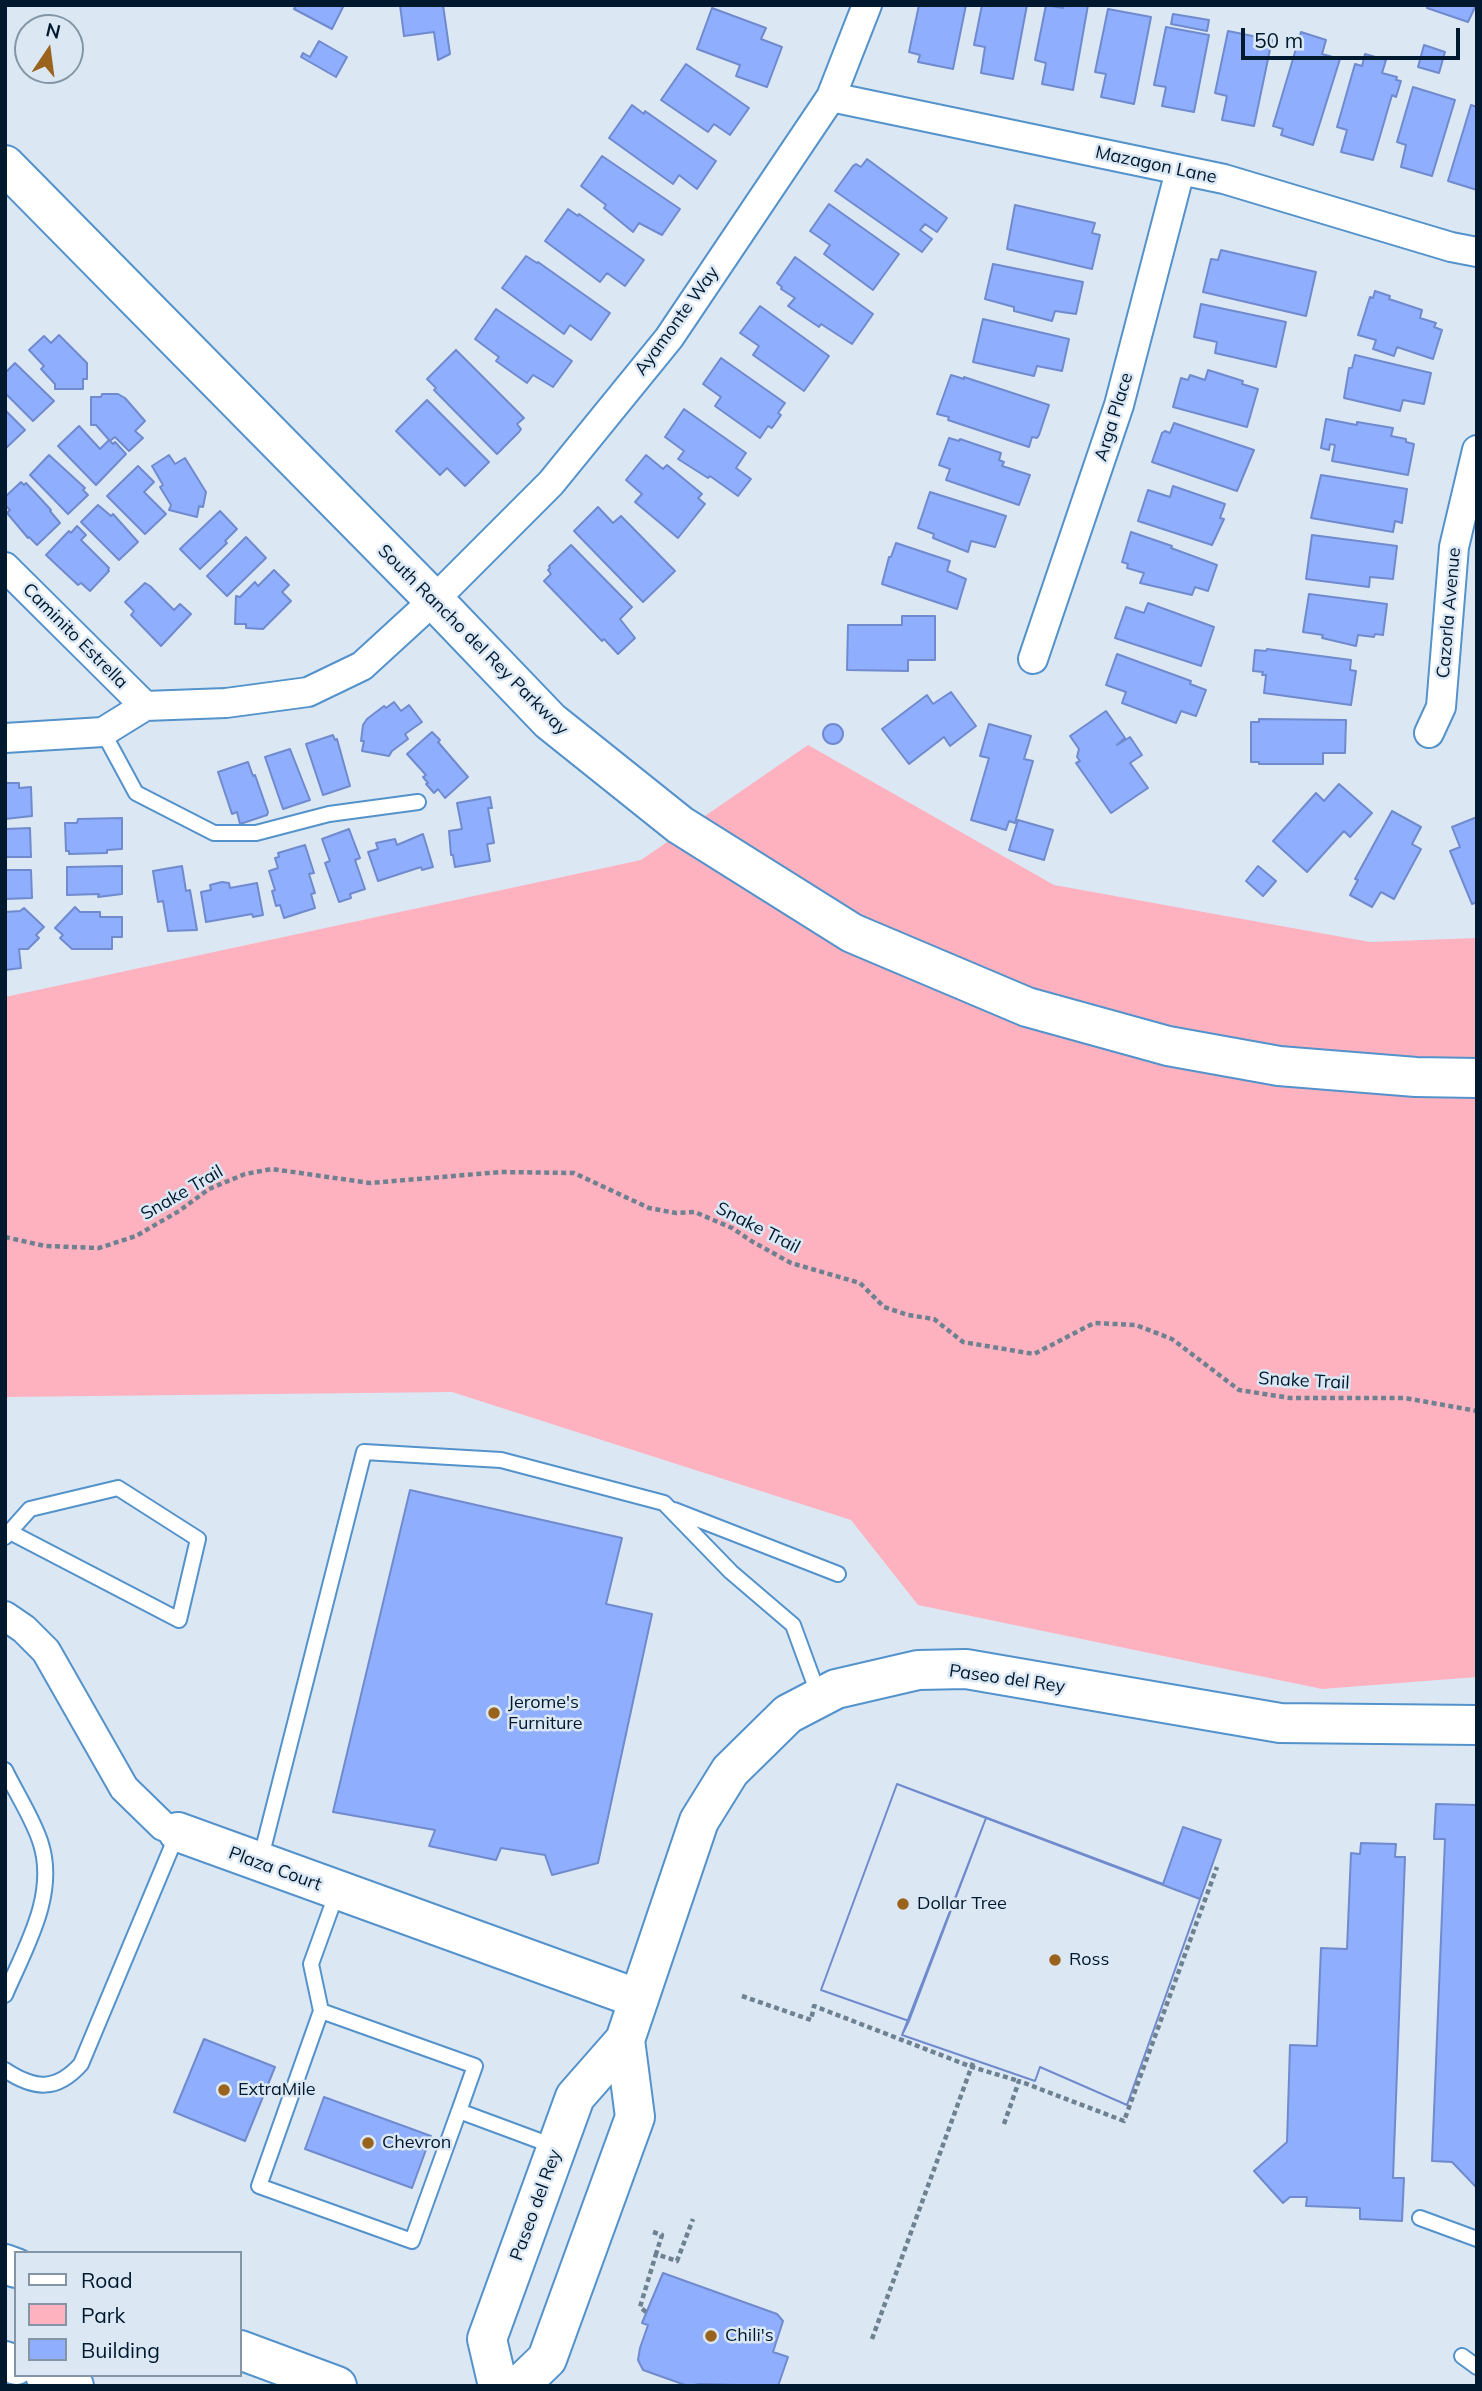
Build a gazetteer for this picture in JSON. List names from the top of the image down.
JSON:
{
  "streets": {
    "street": [
      "Mazagon Lane",
      "Ayamonte Way",
      "Arga Place",
      "Cazorla Avenue",
      "Caminito Estrella",
      "South Rancho del Rey Parkway",
      "Paseo del Rey",
      "Plaza Court"
    ],
    "path": ["Snake Trail"]
  },
  "crossings": [
    ["Mazagon Lane", "Ayamonte Way"],
    ["Mazagon Lane", "Arga Place"],
    ["Ayamonte Way", "South Rancho del Rey Parkway"],
    ["Paseo del Rey", "Plaza Court"]
  ],
  "places": [
    "Jerome's Furniture",
    "Dollar Tree",
    "Ross",
    "ExtraMile",
    "Chevron",
    "Chili's"
  ],
  "legend": ["Road", "Park", "Building"],
  "scale_bar": "50 m",
  "north": "top"
}
